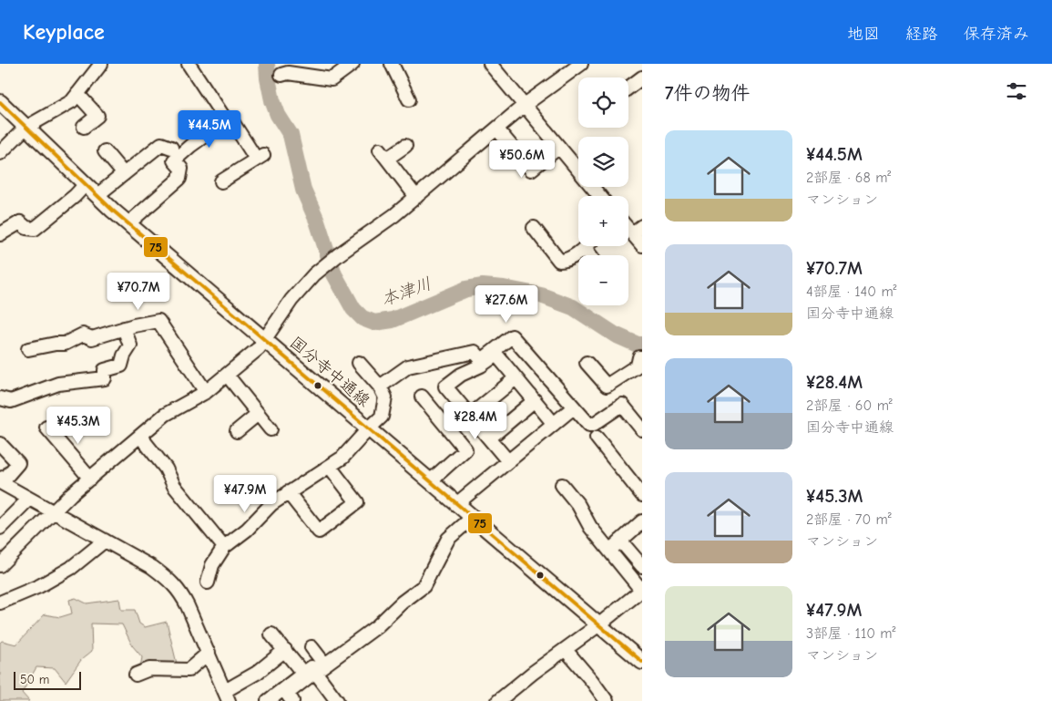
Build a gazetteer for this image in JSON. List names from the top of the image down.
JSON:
{
  "streets": {
    "main road": ["国分寺中通線"]
  },
  "water": ["本津川"],
  "lines": ["transit line 75"],
  "scale_bar": "50 m",
  "page": {
    "header": "Keyplace",
    "nav": ["地図", "経路", "保存済み"],
    "heading": "7件の物件",
    "map_buttons": ["+", "−"],
    "price": [
      "¥44.5M",
      "¥50.6M",
      "¥70.7M",
      "¥27.6M",
      "¥28.4M",
      "¥45.3M",
      "¥47.9M"
    ],
    "list": [
      {
        "name": "¥44.5M",
        "note": "2部屋 · 68 m² · マンション"
      },
      {
        "name": "¥70.7M",
        "note": "4部屋 · 140 m² · 国分寺中通線"
      },
      {
        "name": "¥28.4M",
        "note": "2部屋 · 60 m² · 国分寺中通線"
      },
      {
        "name": "¥45.3M",
        "note": "2部屋 · 70 m² · マンション"
      },
      {
        "name": "¥47.9M",
        "note": "3部屋 · 110 m² · マンション"
      }
    ],
    "scale": "50 m"
  }
}
